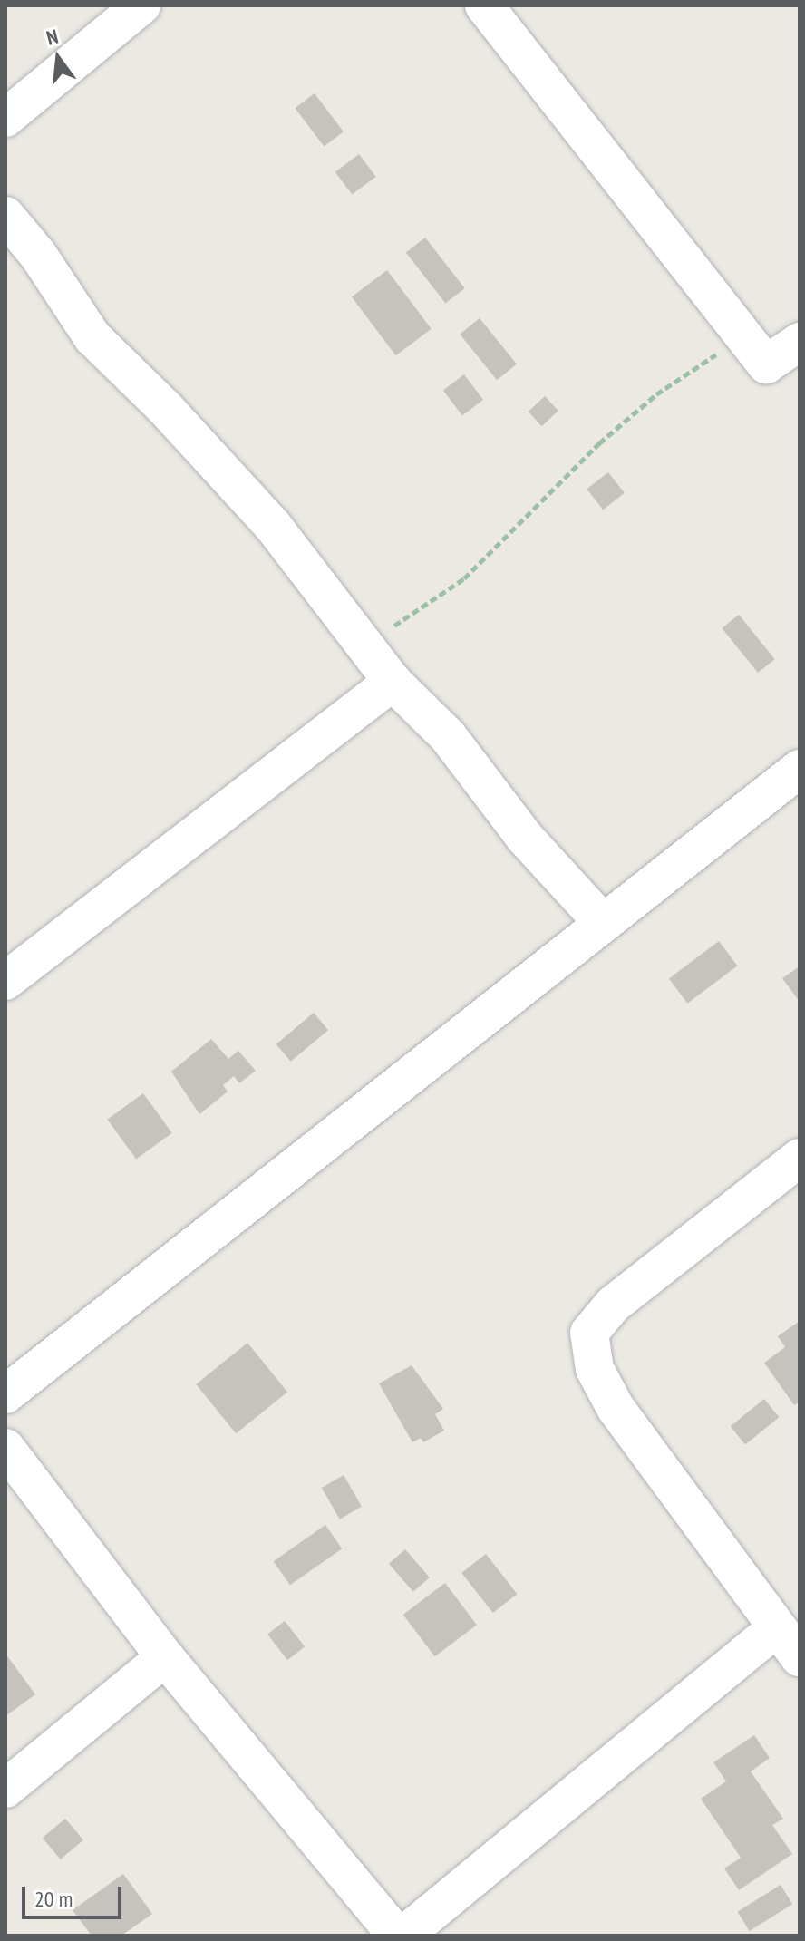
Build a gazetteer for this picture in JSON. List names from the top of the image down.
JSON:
{
  "scale_bar": "20 m",
  "north": "top"
}
